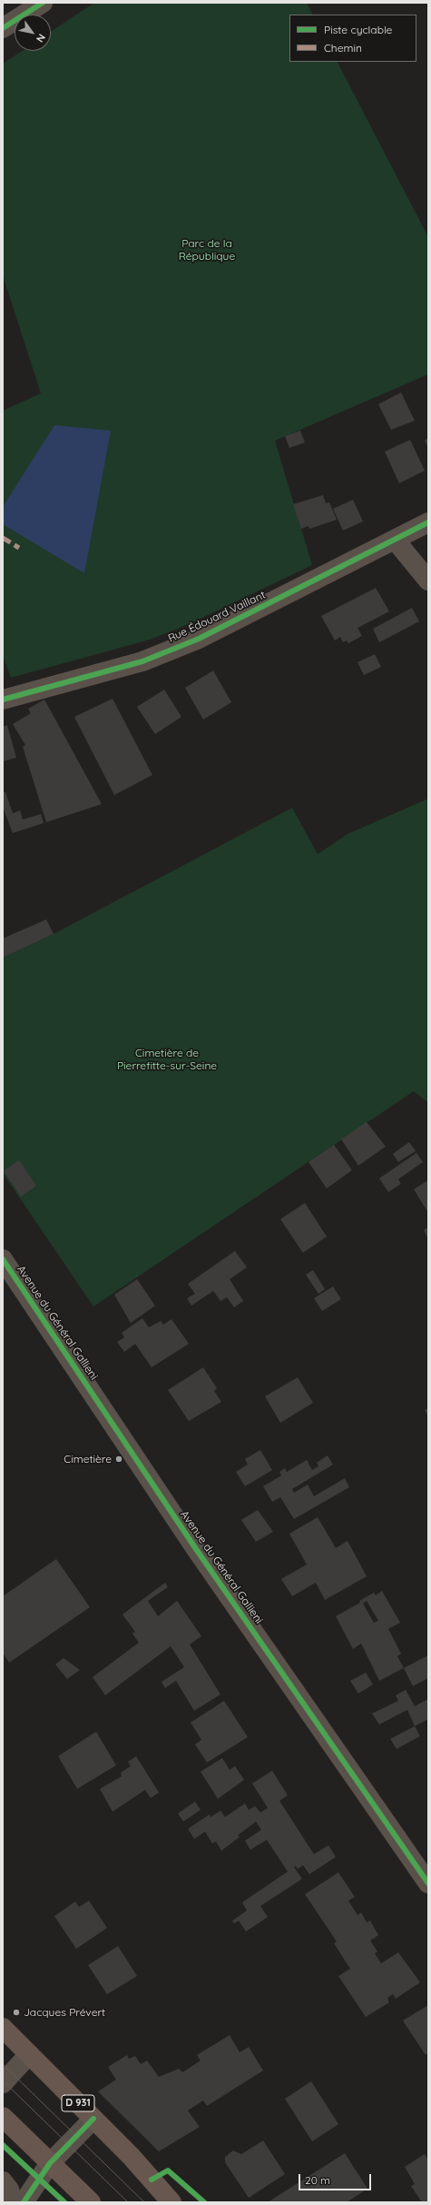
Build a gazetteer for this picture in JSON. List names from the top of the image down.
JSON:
{
  "streets": {
    "main road": ["D 931"],
    "street": ["Rue Édouard Vaillant", "Avenue du Général Gallieni"]
  },
  "parks": ["Parc de la République", "Cimetière de Pierrefitte-sur-Seine"],
  "places": ["Cimetière", "Jacques Prévert"],
  "legend": ["Piste cyclable", "Chemin"],
  "scale_bar": "20 m",
  "north": "bottom right"
}
